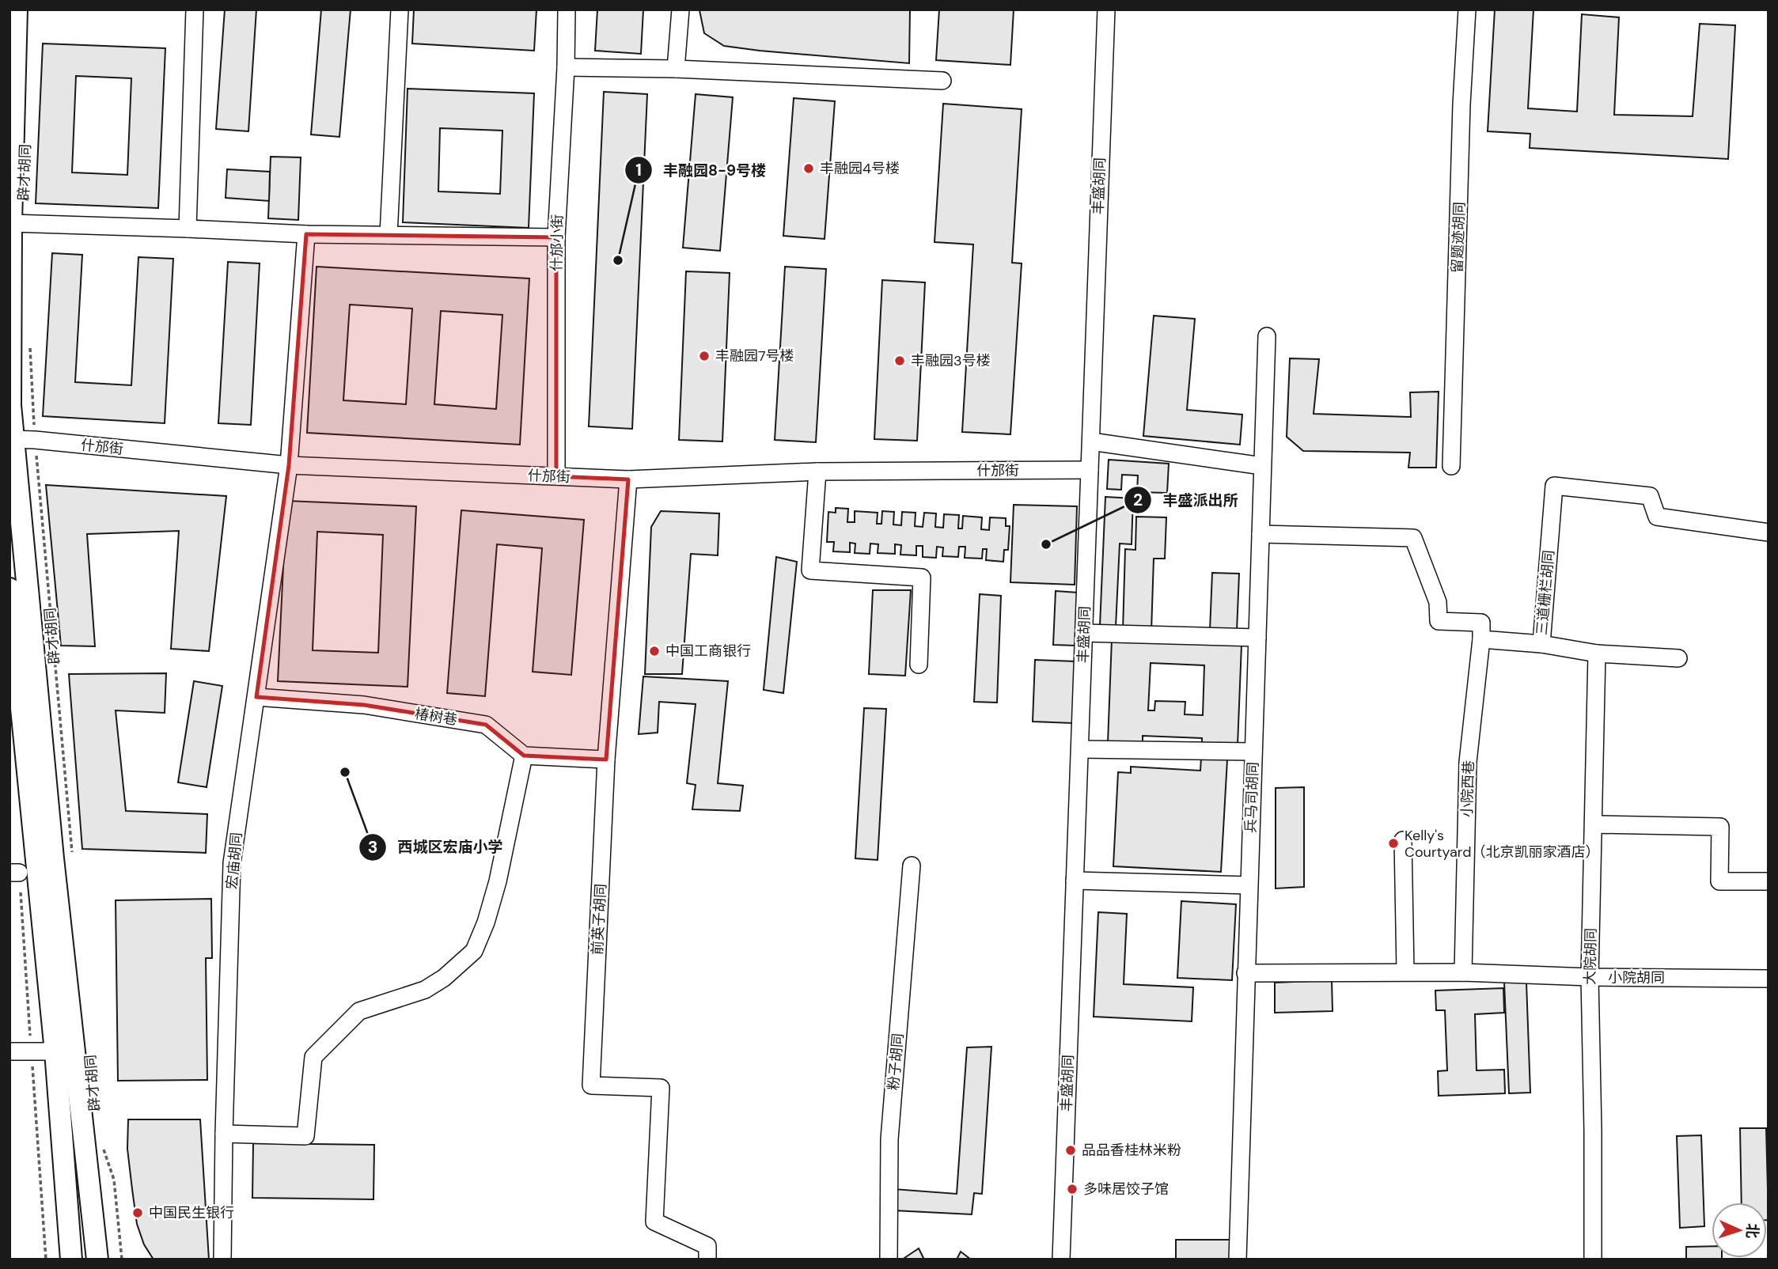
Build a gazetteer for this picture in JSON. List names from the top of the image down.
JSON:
{
  "streets": {
    "main road": ["辟才胡同"],
    "street": [
      "丰盛胡同",
      "留题迹胡同",
      "什邡小街",
      "什邡街",
      "三道栅栏胡同",
      "椿树巷",
      "小院西巷",
      "兵马司胡同",
      "宏庙胡同",
      "前英子胡同",
      "大院胡同",
      "小院胡同",
      "粉子胡同"
    ]
  },
  "crossings": [
    ["辟才胡同", "什邡街"],
    ["丰盛胡同", "什邡街"],
    ["什邡小街", "什邡街"],
    ["什邡街", "宏庙胡同"],
    ["什邡街", "前英子胡同"],
    ["三道栅栏胡同", "大院胡同"],
    ["椿树巷", "宏庙胡同"],
    ["小院西巷", "小院胡同"],
    ["兵马司胡同", "小院胡同"],
    ["大院胡同", "小院胡同"]
  ],
  "places": [
    "丰融园4号楼",
    "丰融园8-9号楼",
    "丰融园7号楼",
    "丰融园3号楼",
    "丰盛派出所",
    "中国工商银行",
    "西城区宏庙小学",
    "Kelly's Courtyard（北京凯丽家酒店）",
    "品品香桂林米粉",
    "多味居饺子馆",
    "中国民生银行"
  ],
  "north": "right"
}
